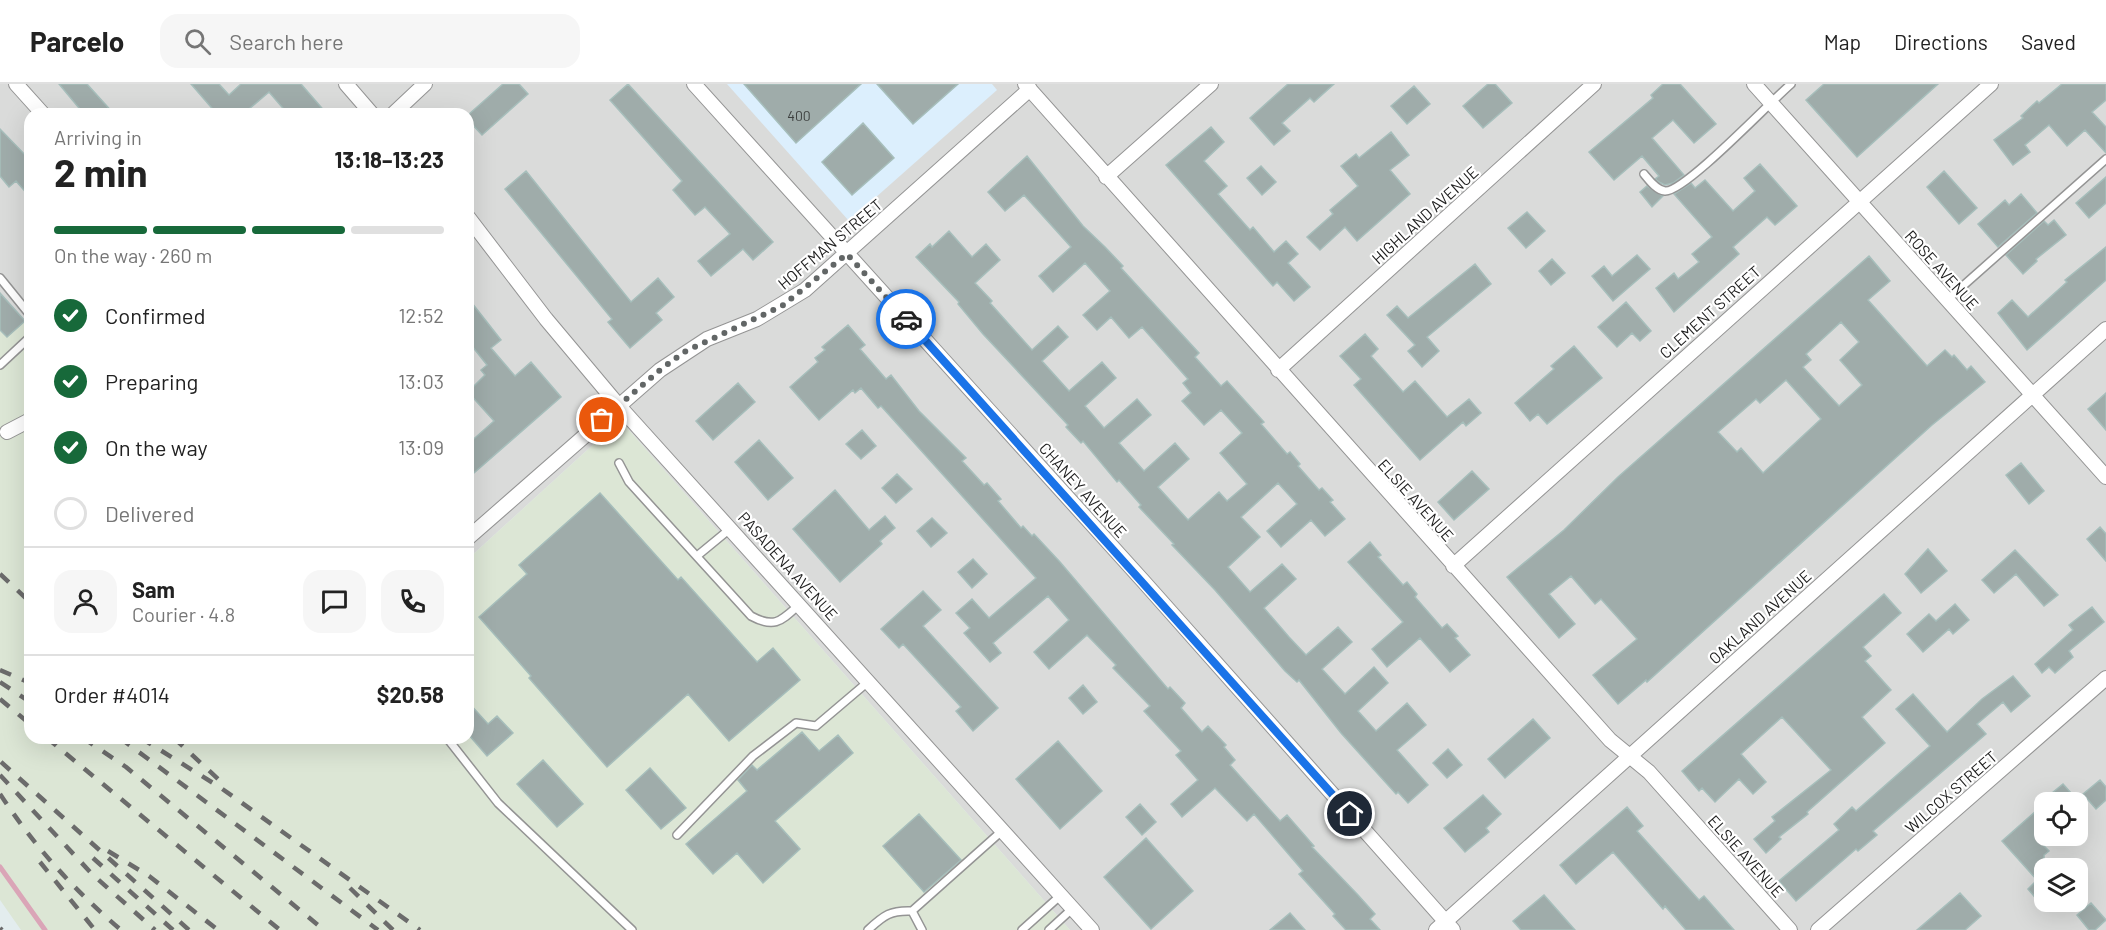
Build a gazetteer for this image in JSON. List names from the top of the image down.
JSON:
{
  "streets": {
    "street": [
      "HIGHLAND AVENUE",
      "HOFFMAN STREET",
      "ROSE AVENUE",
      "CLEMENT STREET",
      "CHANEY AVENUE",
      "ELSIE AVENUE",
      "PASADENA AVENUE",
      "OAKLAND AVENUE",
      "WILCOX STREET"
    ]
  },
  "crossings": [
    ["HIGHLAND AVENUE", "ELSIE AVENUE"],
    ["HOFFMAN STREET", "CHANEY AVENUE"],
    ["HOFFMAN STREET", "ELSIE AVENUE"],
    ["HOFFMAN STREET", "PASADENA AVENUE"],
    ["ROSE AVENUE", "CLEMENT STREET"],
    ["ROSE AVENUE", "OAKLAND AVENUE"],
    ["CLEMENT STREET", "ELSIE AVENUE"],
    ["CHANEY AVENUE", "OAKLAND AVENUE"],
    ["ELSIE AVENUE", "OAKLAND AVENUE"]
  ],
  "house_numbers": ["400"],
  "page": {
    "header": "Parcelo",
    "search": "Search here",
    "nav": ["Map", "Directions", "Saved"],
    "heading": ["2 min", "Arriving in", "13:18–13:23"],
    "panel": [
      "Sam",
      "Courier · 4.8",
      "Order #4014",
      "$20.58"
    ],
    "bar": "On the way · 260 m",
    "list": [
      ["Confirmed", "12:52"],
      ["Preparing", "13:03"],
      ["On the way", "13:09"],
      "Delivered"
    ]
  }
}
